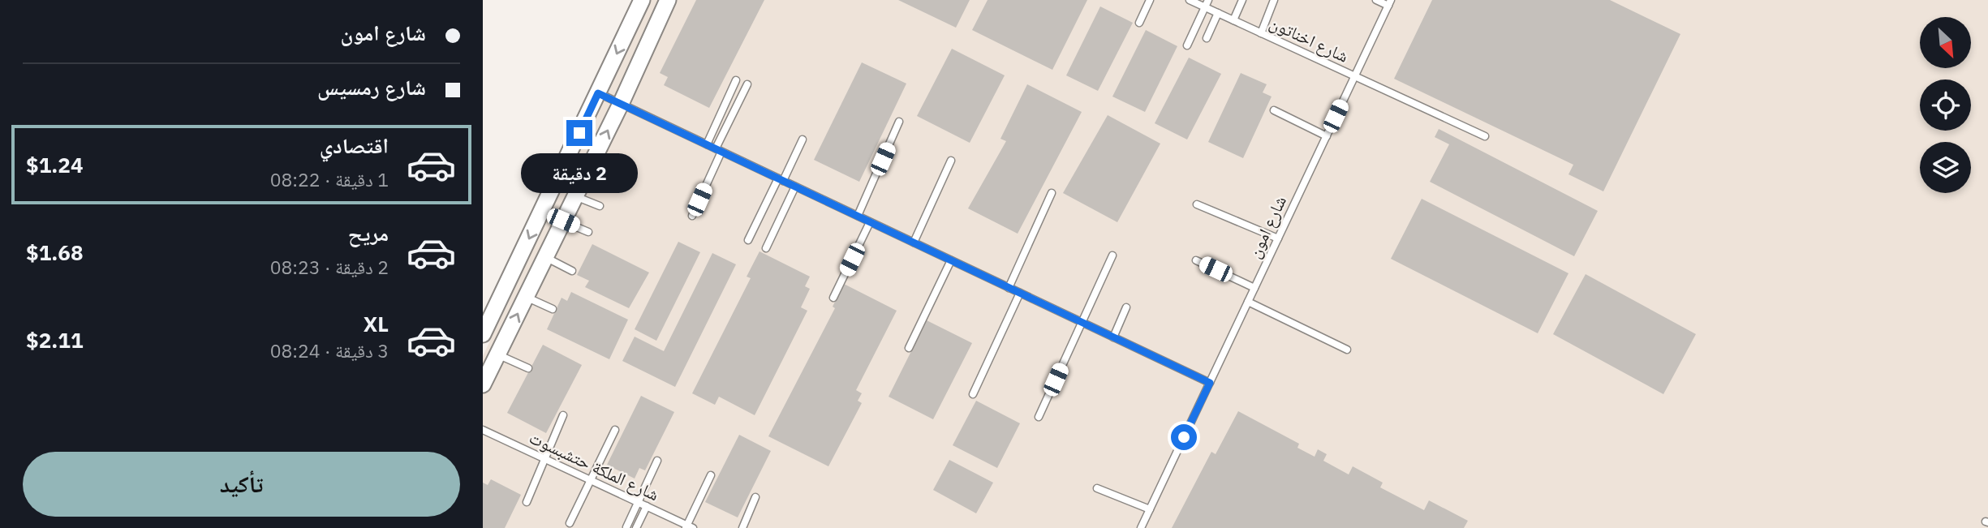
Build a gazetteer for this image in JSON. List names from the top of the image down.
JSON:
{
  "streets": {
    "lane": ["شارع اخناتون", "شارع امون", "شارع الملكة حتشبسوت"]
  },
  "crossings": [
    ["شارع اخناتون", "شارع امون"]
  ],
  "north": "bottom right",
  "page": {
    "banner": ["شارع امون", "شارع رمسيس"],
    "list": [
      {
        "name": "اقتصادي",
        "note": "1 دقيقة · 08:22",
        "value": "$1.24"
      },
      {
        "name": "مريح",
        "note": "2 دقيقة · 08:23",
        "value": "$1.68"
      },
      {
        "name": "XL",
        "note": "3 دقيقة · 08:24",
        "value": "$2.11"
      }
    ],
    "bubble": "2 دقيقة",
    "buttons": "تأكيد"
  }
}
